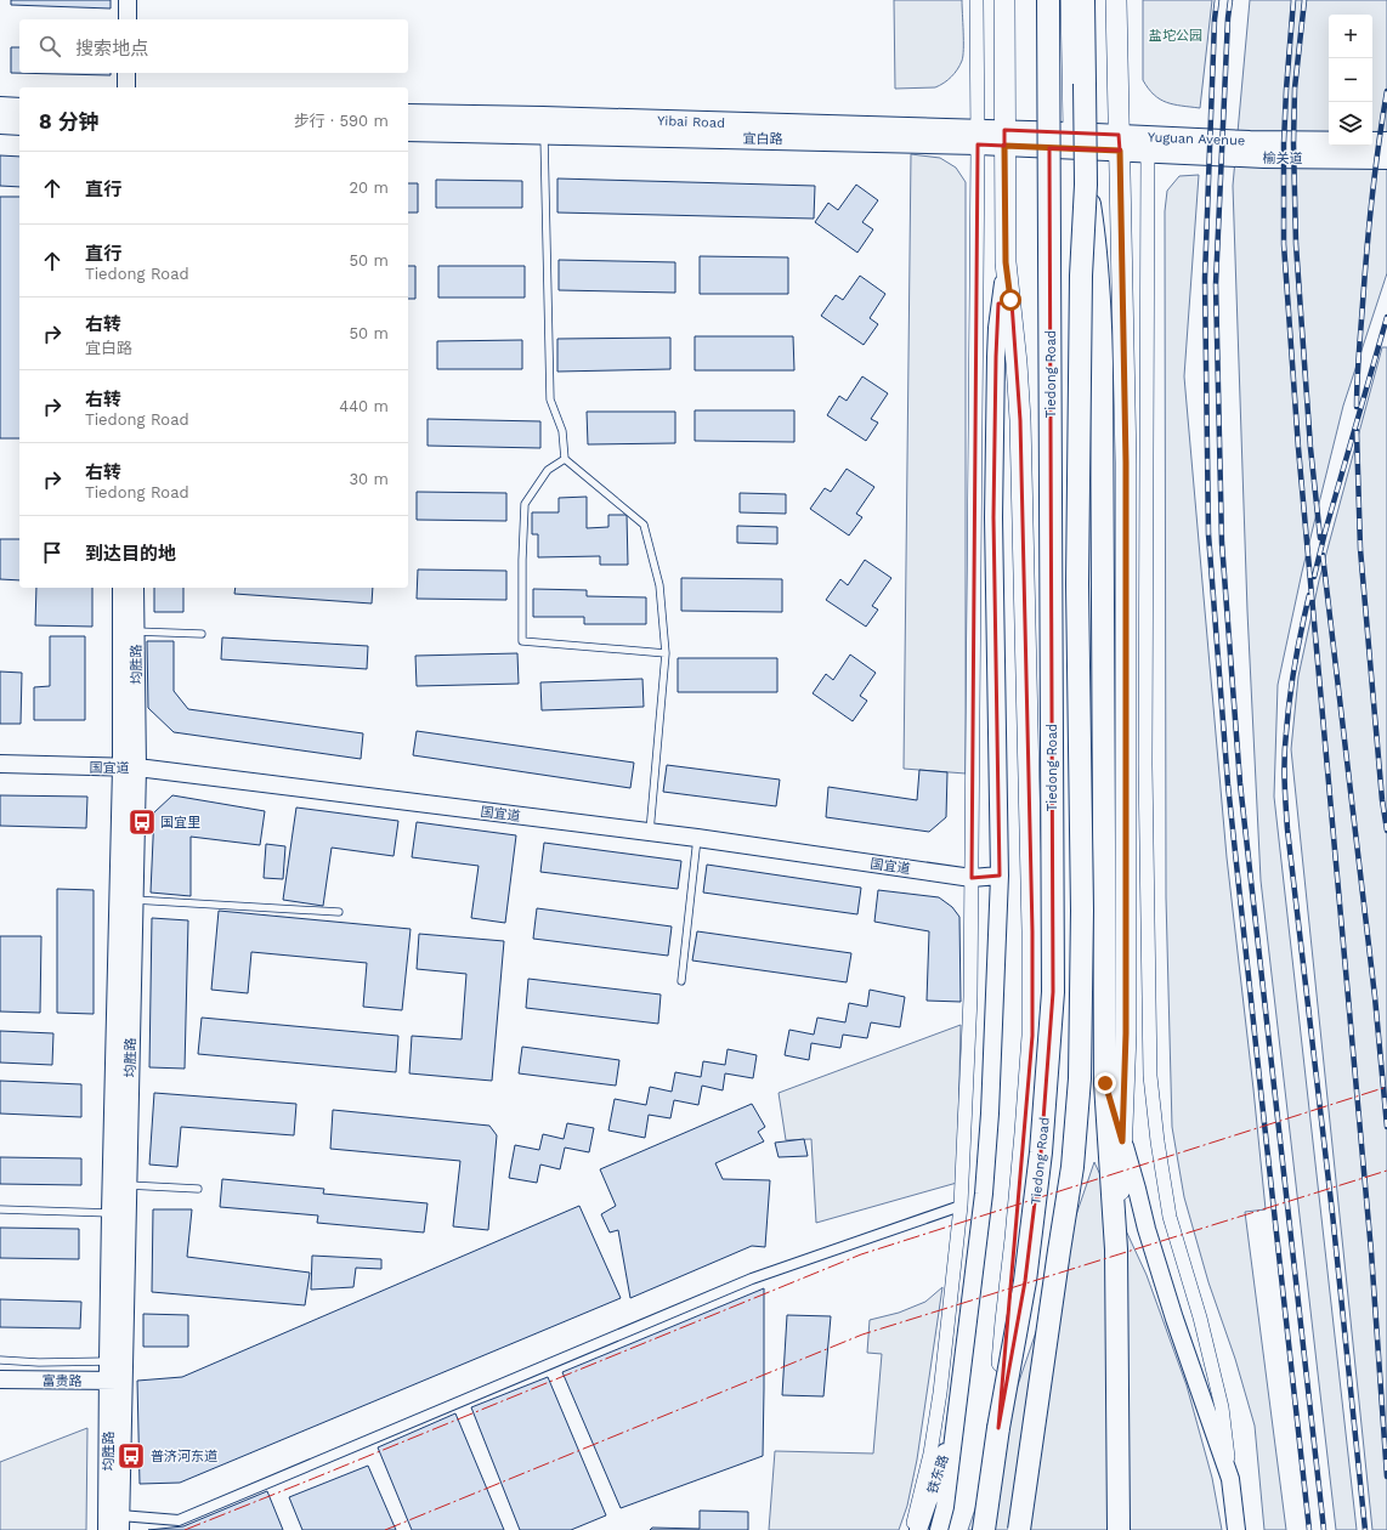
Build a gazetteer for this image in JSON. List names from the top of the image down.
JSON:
{
  "streets": {
    "highway": ["Tiedong Road"],
    "main road": ["Yibai Road", "Yuguan Avenue", "榆关道"],
    "street": [
      "均胜路",
      "国宜道",
      "富贵路",
      "铁东路"
    ]
  },
  "crossings": [
    ["Yuguan Avenue", "榆关道"],
    ["均胜路", "国宜道"],
    ["均胜路", "富贵路"]
  ],
  "parks": ["盐坨公园"],
  "places": {
    "bus stop": ["国宜里", "普济河东道"]
  },
  "page": {
    "map_buttons": ["+", "−"],
    "search": "搜索地点",
    "heading": ["8 分钟", "步行 · 590 m"],
    "list": [
      ["直行", "20 m"],
      ["直行", "Tiedong Road", "50 m"],
      ["右转", "宜白路", "50 m"],
      ["右转", "Tiedong Road", "440 m"],
      ["右转", "Tiedong Road", "30 m"],
      "到达目的地"
    ]
  }
}
